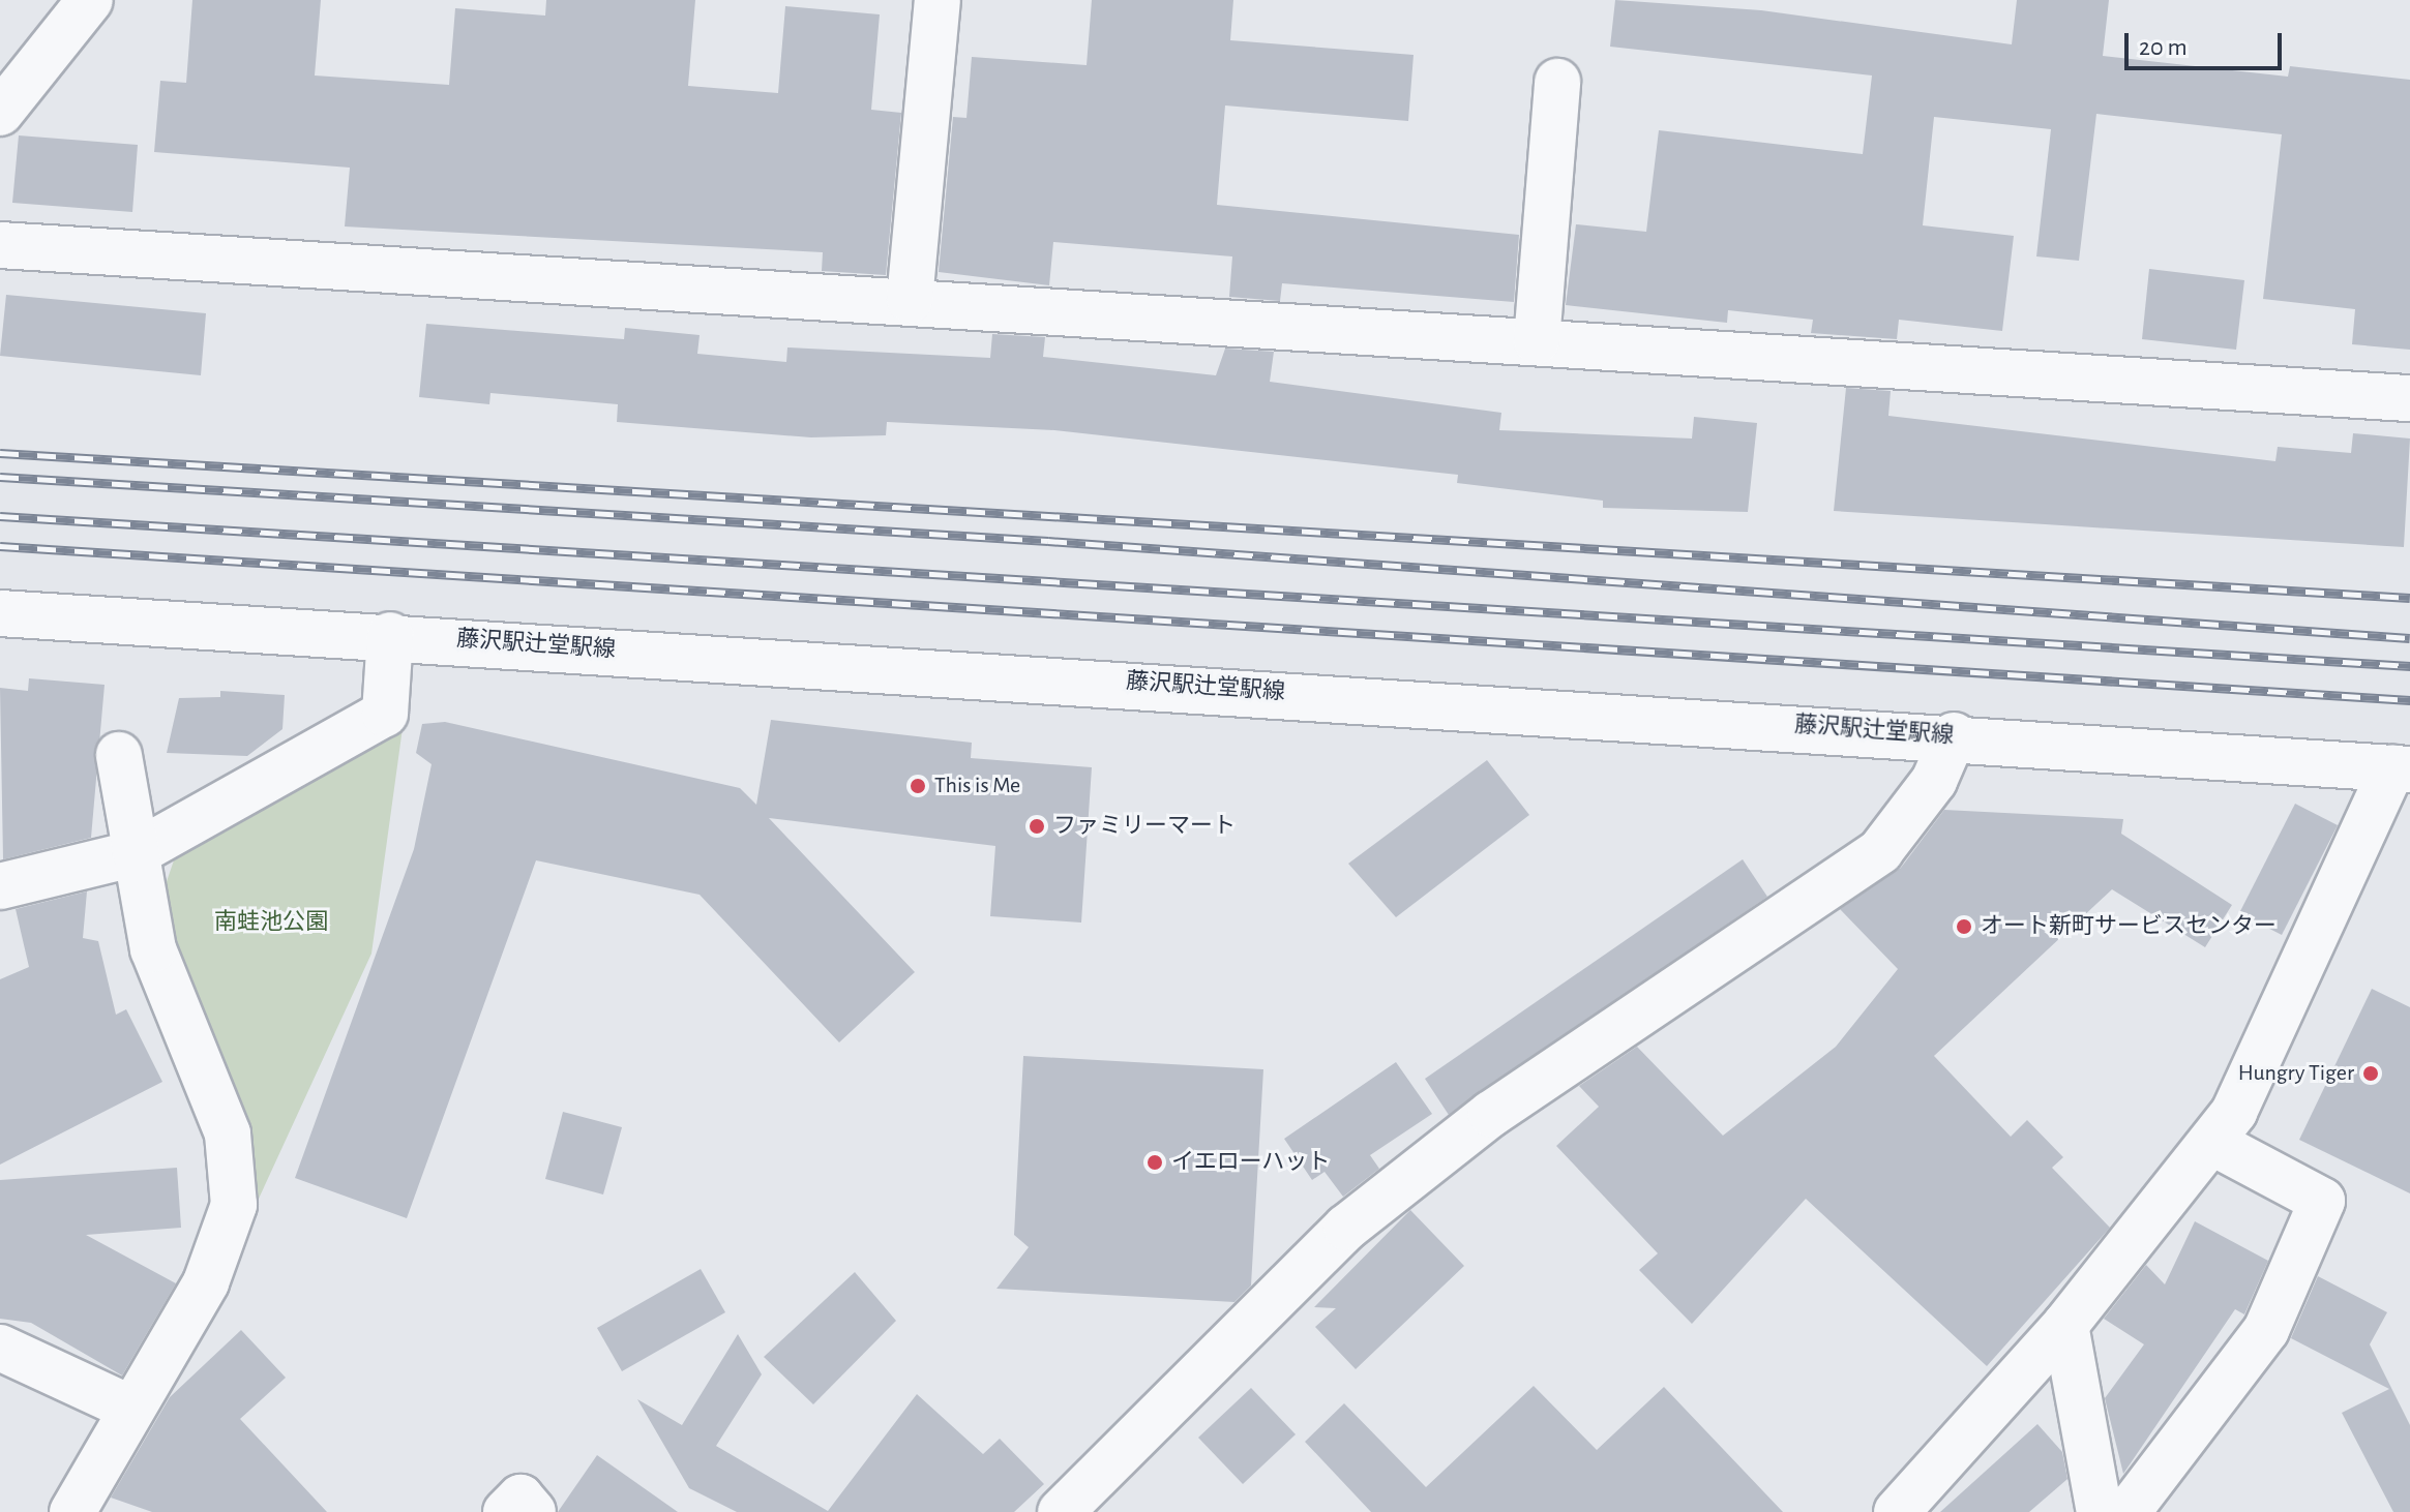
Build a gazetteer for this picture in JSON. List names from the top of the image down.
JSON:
{
  "streets": {
    "street": ["藤沢駅辻堂駅線"]
  },
  "parks": ["南蛙池公園"],
  "places": [
    "This is Me",
    "ファミリーマート",
    "オート新町サービスセンター",
    "Hungry Tiger",
    "イエローハット"
  ],
  "scale_bar": "20 m"
}
